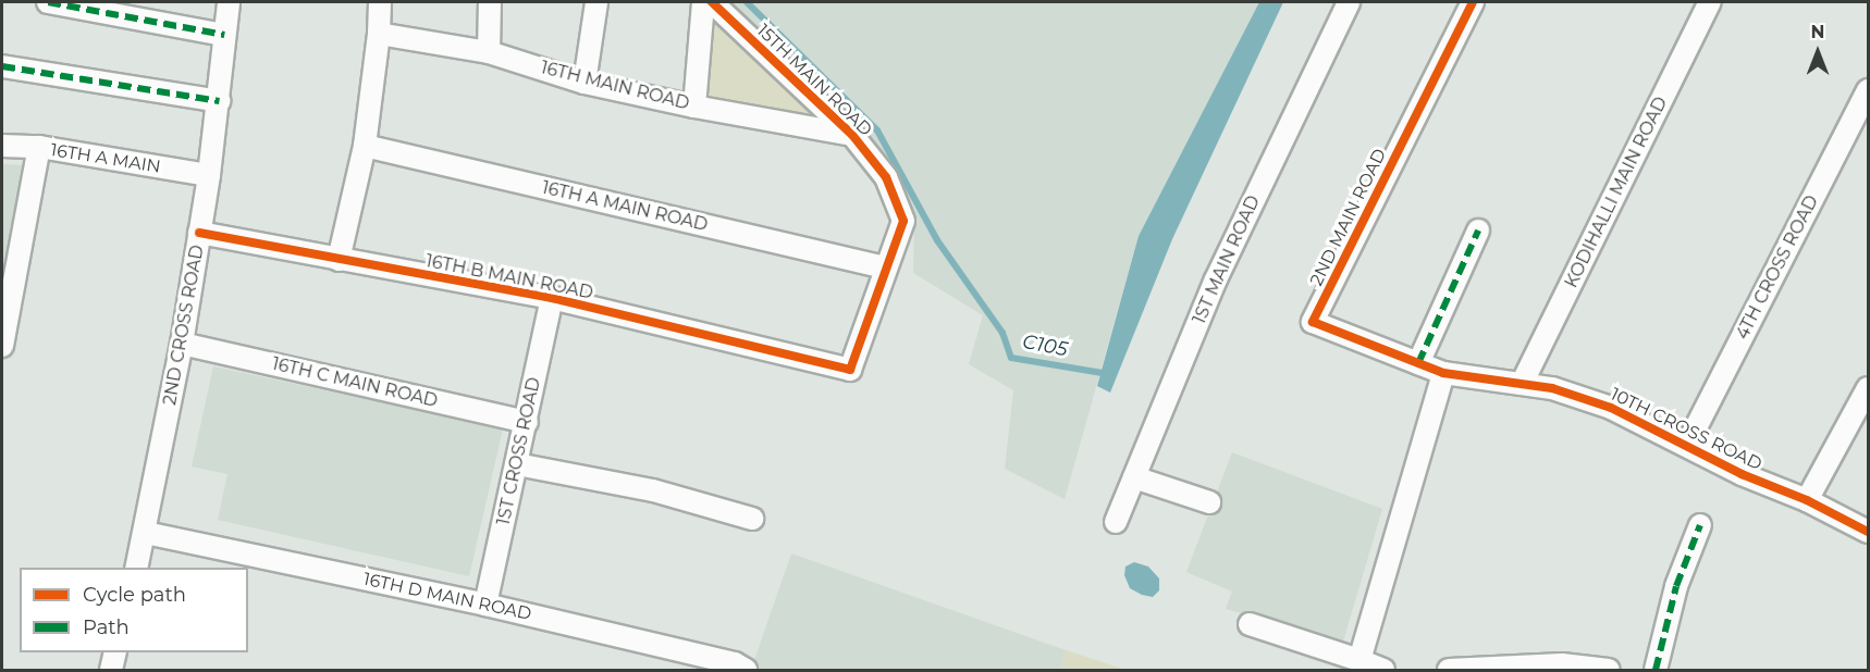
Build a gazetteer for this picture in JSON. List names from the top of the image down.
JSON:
{
  "streets": {
    "street": [
      "15TH MAIN ROAD",
      "16TH MAIN ROAD",
      "16TH A MAIN",
      "KODIHALLI MAIN ROAD",
      "16TH A MAIN ROAD",
      "2ND MAIN ROAD",
      "1ST MAIN ROAD",
      "4TH CROSS ROAD",
      "16TH B MAIN ROAD",
      "2ND CROSS ROAD",
      "16TH C MAIN ROAD",
      "10TH CROSS ROAD",
      "1ST CROSS ROAD",
      "16TH D MAIN ROAD"
    ]
  },
  "crossings": [
    ["15TH MAIN ROAD", "16TH MAIN ROAD"],
    ["15TH MAIN ROAD", "16TH A MAIN ROAD"],
    ["15TH MAIN ROAD", "16TH B MAIN ROAD"],
    ["16TH A MAIN", "2ND CROSS ROAD"],
    ["KODIHALLI MAIN ROAD", "10TH CROSS ROAD"],
    ["2ND MAIN ROAD", "10TH CROSS ROAD"],
    ["4TH CROSS ROAD", "10TH CROSS ROAD"],
    ["16TH B MAIN ROAD", "2ND CROSS ROAD"],
    ["16TH B MAIN ROAD", "1ST CROSS ROAD"],
    ["2ND CROSS ROAD", "16TH C MAIN ROAD"],
    ["2ND CROSS ROAD", "16TH D MAIN ROAD"],
    ["16TH C MAIN ROAD", "1ST CROSS ROAD"],
    ["1ST CROSS ROAD", "16TH D MAIN ROAD"]
  ],
  "water": ["C105"],
  "legend": ["Cycle path", "Path"],
  "north": "top"
}
